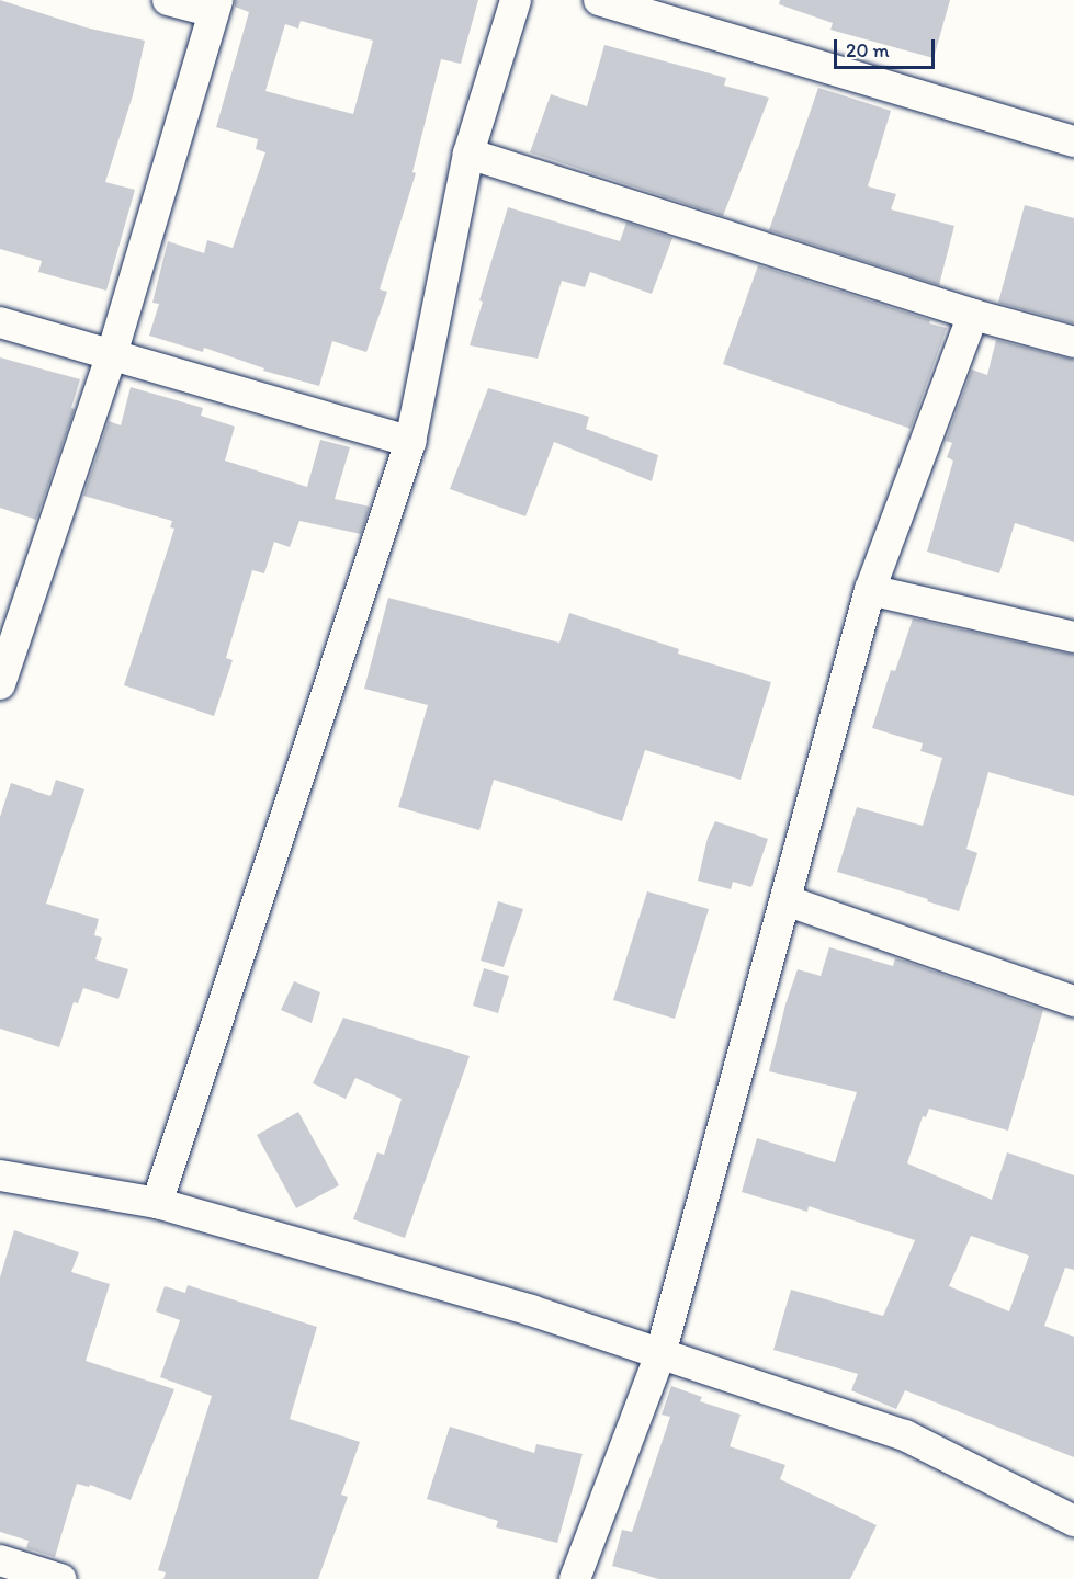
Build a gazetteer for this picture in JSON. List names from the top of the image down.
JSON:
{
  "scale_bar": "20 m"
}
